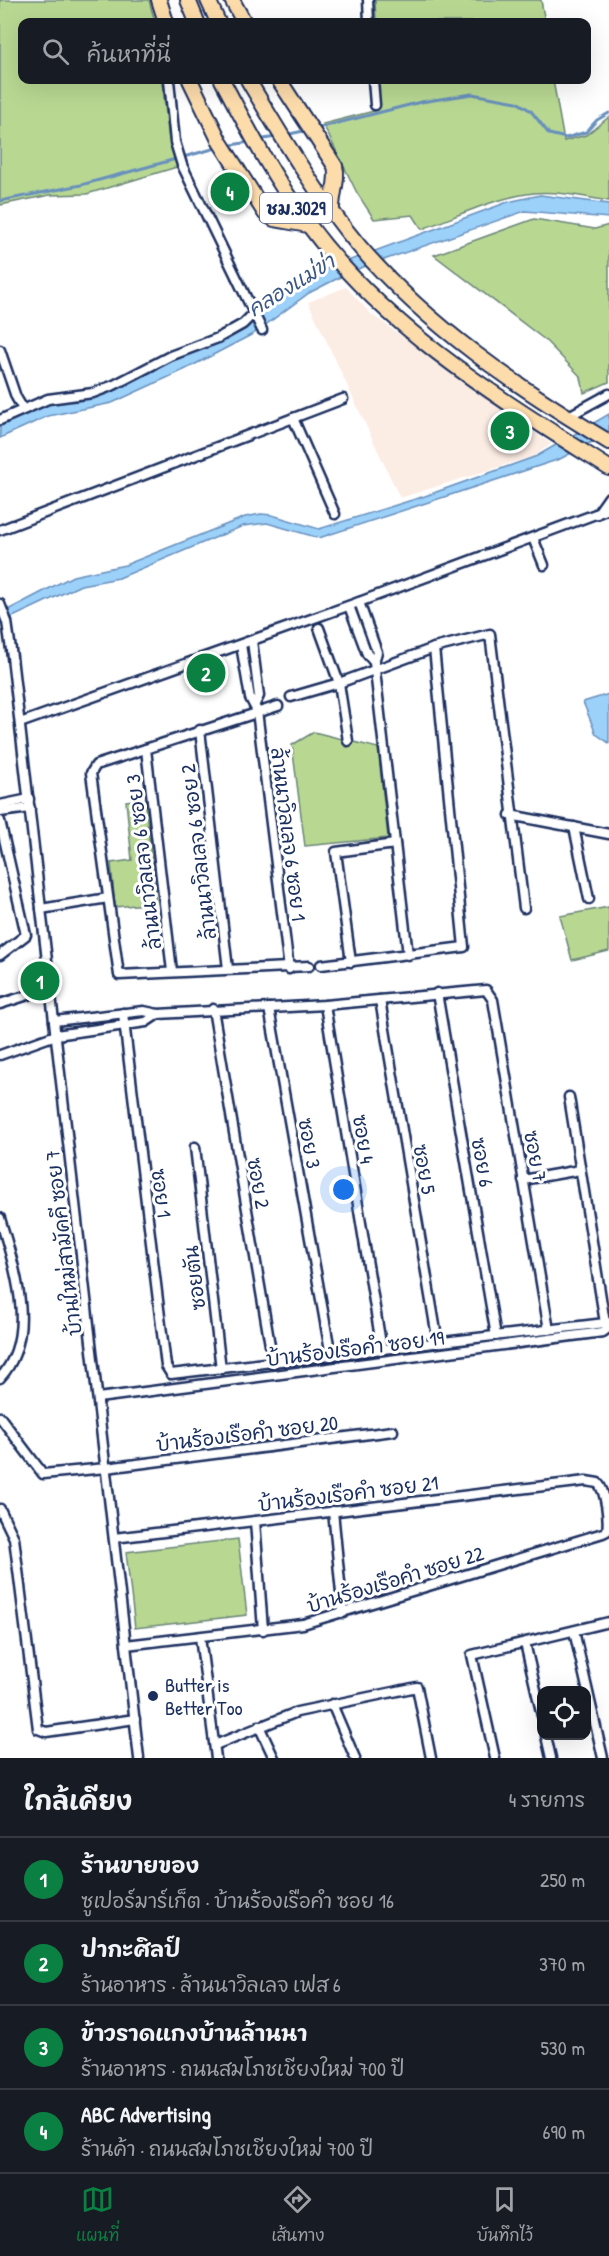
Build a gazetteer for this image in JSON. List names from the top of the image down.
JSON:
{
  "streets": {
    "main road": ["ชม.3029"],
    "street": [
      "ล้านนาวิลเลจ 6 ซอย 1",
      "ล้านนาวิลเลจ 6 ซอย 2",
      "ล้านนาวิลเลจ 6 ซอย 3",
      "ซอย 4",
      "ซอย 3",
      "ซอย 7",
      "ซอย 6",
      "ซอย 5",
      "ซอย 2",
      "ซอย 1",
      "บ้านใหม่สามัคคี ซอย 7",
      "ซอยตัน",
      "บ้านร้องเรือคำ ซอย 19",
      "บ้านร้องเรือคำ ซอย 20",
      "บ้านร้องเรือคำ ซอย 21",
      "บ้านร้องเรือคำ ซอย 22"
    ]
  },
  "crossings": [
    ["ซอย 7", "ซอย 6"],
    ["ซอย 1", "ซอยตัน"],
    ["บ้านใหม่สามัคคี ซอย 7", "บ้านร้องเรือคำ ซอย 19"],
    ["บ้านใหม่สามัคคี ซอย 7", "บ้านร้องเรือคำ ซอย 20"],
    ["บ้านใหม่สามัคคี ซอย 7", "บ้านร้องเรือคำ ซอย 21"],
    ["บ้านใหม่สามัคคี ซอย 7", "บ้านร้องเรือคำ ซอย 22"],
    ["บ้านร้องเรือคำ ซอย 21", "บ้านร้องเรือคำ ซอย 22"]
  ],
  "water": ["คลองแม่ข่า"],
  "places": ["Butter is Better Too"],
  "page": {
    "search": "ค้นหาที่นี่",
    "pins": [
      "4",
      "3",
      "2",
      "1"
    ],
    "heading": ["ใกล้เคียง", "4 รายการ"],
    "list": [
      {
        "mark": "1",
        "name": "ร้านขายของ",
        "note": "ซูเปอร์มาร์เก็ต · บ้านร้องเรือคำ ซอย 16",
        "value": "250 m"
      },
      {
        "mark": "2",
        "name": "ปากะศิลป์",
        "note": "ร้านอาหาร · ล้านนาวิลเลจ เฟส 6",
        "value": "370 m"
      },
      {
        "mark": "3",
        "name": "ข้าวราดแกงบ้านล้านนา",
        "note": "ร้านอาหาร · ถนนสมโภชเชียงใหม่ 700 ปี",
        "value": "530 m"
      },
      {
        "mark": "4",
        "name": "ABC Advertising",
        "note": "ร้านค้า · ถนนสมโภชเชียงใหม่ 700 ปี",
        "value": "690 m"
      }
    ],
    "nav": ["แผนที่", "เส้นทาง", "บันทึกไว้"]
  }
}
